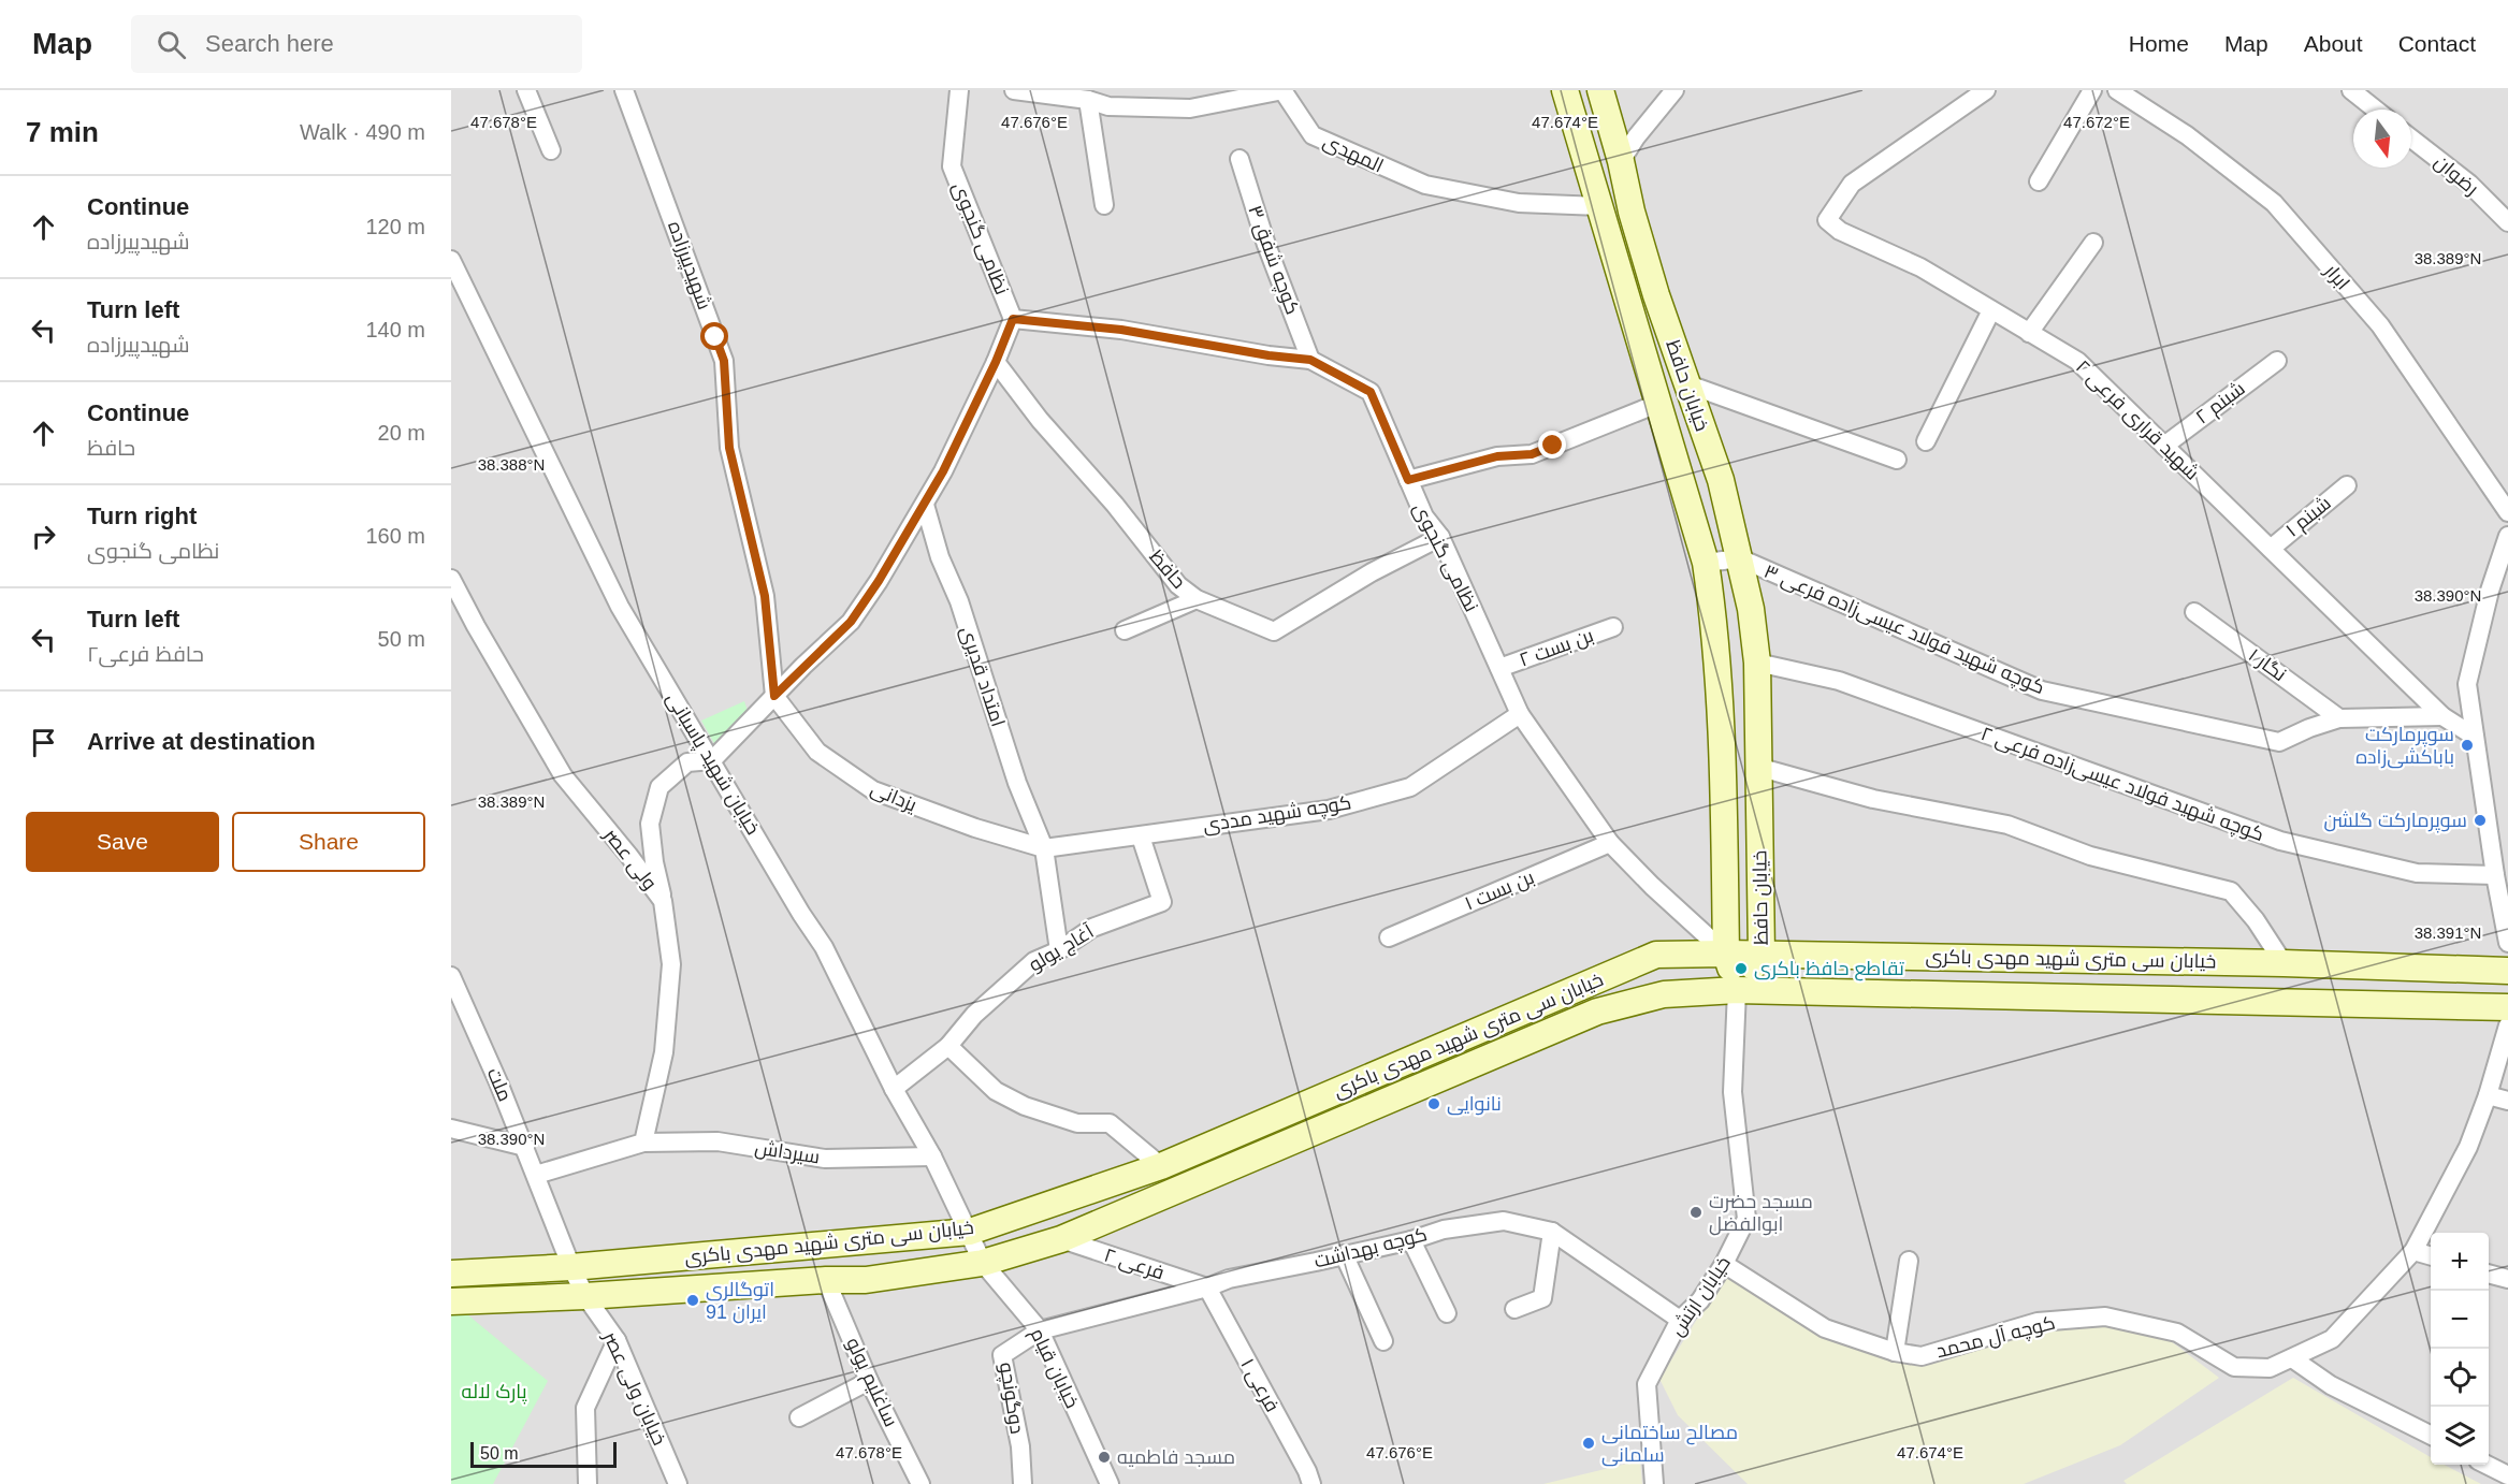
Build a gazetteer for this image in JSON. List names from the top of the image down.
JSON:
{
  "streets": {
    "main road": ["خیابان حافظ", "خیابان سی متری شهید مهدی باکری"],
    "street": [
      "المهدی",
      "رضوان",
      "نظامی گنجوی",
      "کوچه شفق ۳",
      "شهیدپیرزاده",
      "ابرار",
      "شبنم ۲",
      "شهید قراری فرعی ۲",
      "شبنم ۱",
      "حافظ",
      "کوچه شهید فولاد عیسی‌زاده فرعی ۳",
      "بن بست ۲",
      "نگار ۱",
      "امتداد قدیری",
      "خیابان شهید پاسبانی",
      "کوچه شهید فولاد عیسی‌زاده فرعی ۲",
      "یزدانی",
      "کوچه شهید مددی",
      "ولی عصر",
      "بن بست ۱",
      "آغاج یولو",
      "ملت",
      "سیرداش",
      "کوچه بهداشت",
      "فرعی ۲",
      "خیابان ارتش",
      "کوچه آل محمد",
      "خیابان قیام",
      "ساغلیم یولو",
      "فرعی ۱",
      "خیابان ولی عصر",
      "دوگونچو"
    ]
  },
  "crossings": [
    ["المهدی", "خیابان حافظ"],
    ["نظامی گنجوی", "کوچه شفق ۳"],
    ["نظامی گنجوی", "حافظ"],
    ["نظامی گنجوی", "بن بست ۲"],
    ["نظامی گنجوی", "کوچه شهید مددی"],
    ["شهیدپیرزاده", "یزدانی"],
    ["خیابان حافظ", "کوچه شهید فولاد عیسی‌زاده فرعی ۳"],
    ["خیابان حافظ", "کوچه شهید فولاد عیسی‌زاده فرعی ۲"],
    ["خیابان حافظ", "خیابان سی متری شهید مهدی باکری"],
    ["خیابان حافظ", "خیابان ارتش"],
    ["شبنم ۲", "شهید قراری فرعی ۲"],
    ["شهید قراری فرعی ۲", "شبنم ۱"],
    ["شهید قراری فرعی ۲", "کوچه شهید فولاد عیسی‌زاده فرعی ۳"],
    ["کوچه شهید فولاد عیسی‌زاده فرعی ۳", "نگار ۱"],
    ["امتداد قدیری", "یزدانی"],
    ["امتداد قدیری", "کوچه شهید مددی"],
    ["امتداد قدیری", "آغاج یولو"],
    ["خیابان شهید پاسبانی", "آغاج یولو"],
    ["خیابان شهید پاسبانی", "خیابان سی متری شهید مهدی باکری"],
    ["خیابان شهید پاسبانی", "سیرداش"],
    ["خیابان شهید پاسبانی", "خیابان قیام"],
    ["یزدانی", "کوچه شهید مددی"],
    ["کوچه شهید مددی", "آغاج یولو"],
    ["ولی عصر", "سیرداش"],
    ["خیابان سی متری شهید مهدی باکری", "ملت"],
    ["خیابان سی متری شهید مهدی باکری", "فرعی ۲"],
    ["خیابان سی متری شهید مهدی باکری", "خیابان ارتش"],
    ["خیابان سی متری شهید مهدی باکری", "خیابان قیام"],
    ["خیابان سی متری شهید مهدی باکری", "ساغلیم یولو"],
    ["خیابان سی متری شهید مهدی باکری", "خیابان ولی عصر"],
    ["ملت", "خیابان ولی عصر"],
    ["کوچه بهداشت", "فرعی ۲"],
    ["کوچه بهداشت", "خیابان ارتش"],
    ["کوچه بهداشت", "خیابان قیام"],
    ["کوچه بهداشت", "فرعی ۱"],
    ["کوچه بهداشت", "دوگونچو"],
    ["فرعی ۲", "فرعی ۱"],
    ["خیابان ارتش", "کوچه آل محمد"],
    ["خیابان قیام", "دوگونچو"]
  ],
  "parks": ["پارک لاله"],
  "places": [
    "سوپرمارکت باباکشی‌زاده",
    "سوپرمارکت گلشن",
    "تقاطع حافظ باکری",
    "نانوایی",
    "مسجد حضرت ابوالفضل",
    "اتوگالری ایران 91",
    "مصالح ساختمانی سلمانی",
    "مسجد فاطمیه"
  ],
  "scale_bar": "50 m",
  "north": "bottom",
  "page": {
    "header": "Map",
    "search": "Search here",
    "nav": [
      "Home",
      "Map",
      "About",
      "Contact"
    ],
    "heading": ["7 min", "Walk · 490 m"],
    "list": [
      ["Continue", "شهیدپیرزاده", "120 m"],
      ["Turn left", "شهیدپیرزاده", "140 m"],
      ["Continue", "حافظ", "20 m"],
      ["Turn right", "نظامی گنجوی", "160 m"],
      ["Turn left", "حافظ فرعی۲", "50 m"],
      "Arrive at destination"
    ],
    "buttons": ["Save", "Share"],
    "map_buttons": ["+", "−"],
    "scale": "50 m"
  },
  "coordinates": [
    "47.678°E",
    "47.676°E",
    "47.674°E",
    "47.672°E",
    "38.389°N",
    "38.388°N",
    "38.390°N",
    "38.391°N"
  ]
}
